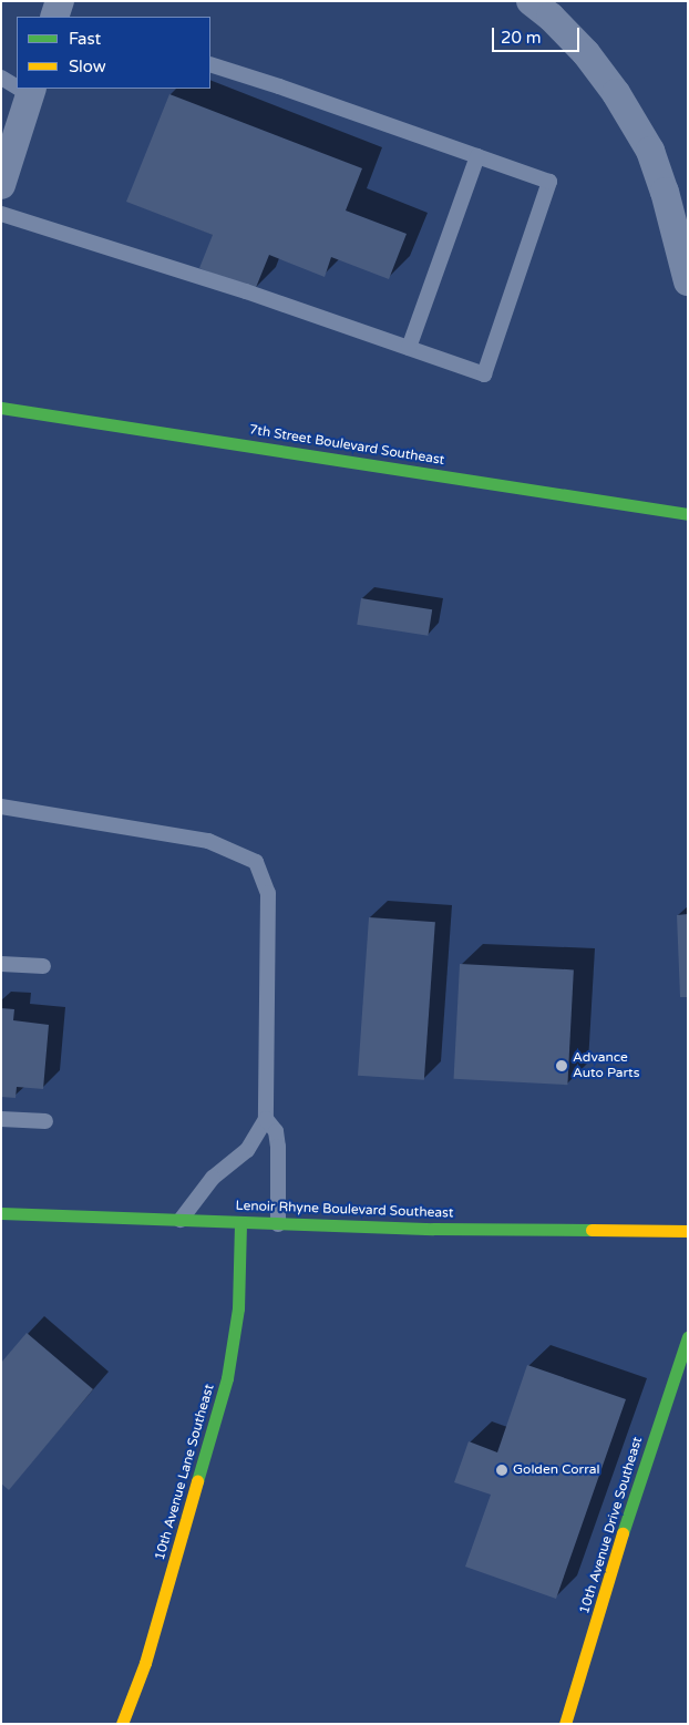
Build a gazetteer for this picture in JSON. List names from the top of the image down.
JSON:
{
  "streets": {
    "street": [
      "7th Street Boulevard Southeast",
      "Lenoir Rhyne Boulevard Southeast",
      "10th Avenue Lane Southeast",
      "10th Avenue Drive Southeast"
    ]
  },
  "crossings": [
    ["Lenoir Rhyne Boulevard Southeast", "10th Avenue Lane Southeast"]
  ],
  "places": ["Advance Auto Parts", "Golden Corral"],
  "legend": ["Fast", "Slow"],
  "scale_bar": "20 m"
}
